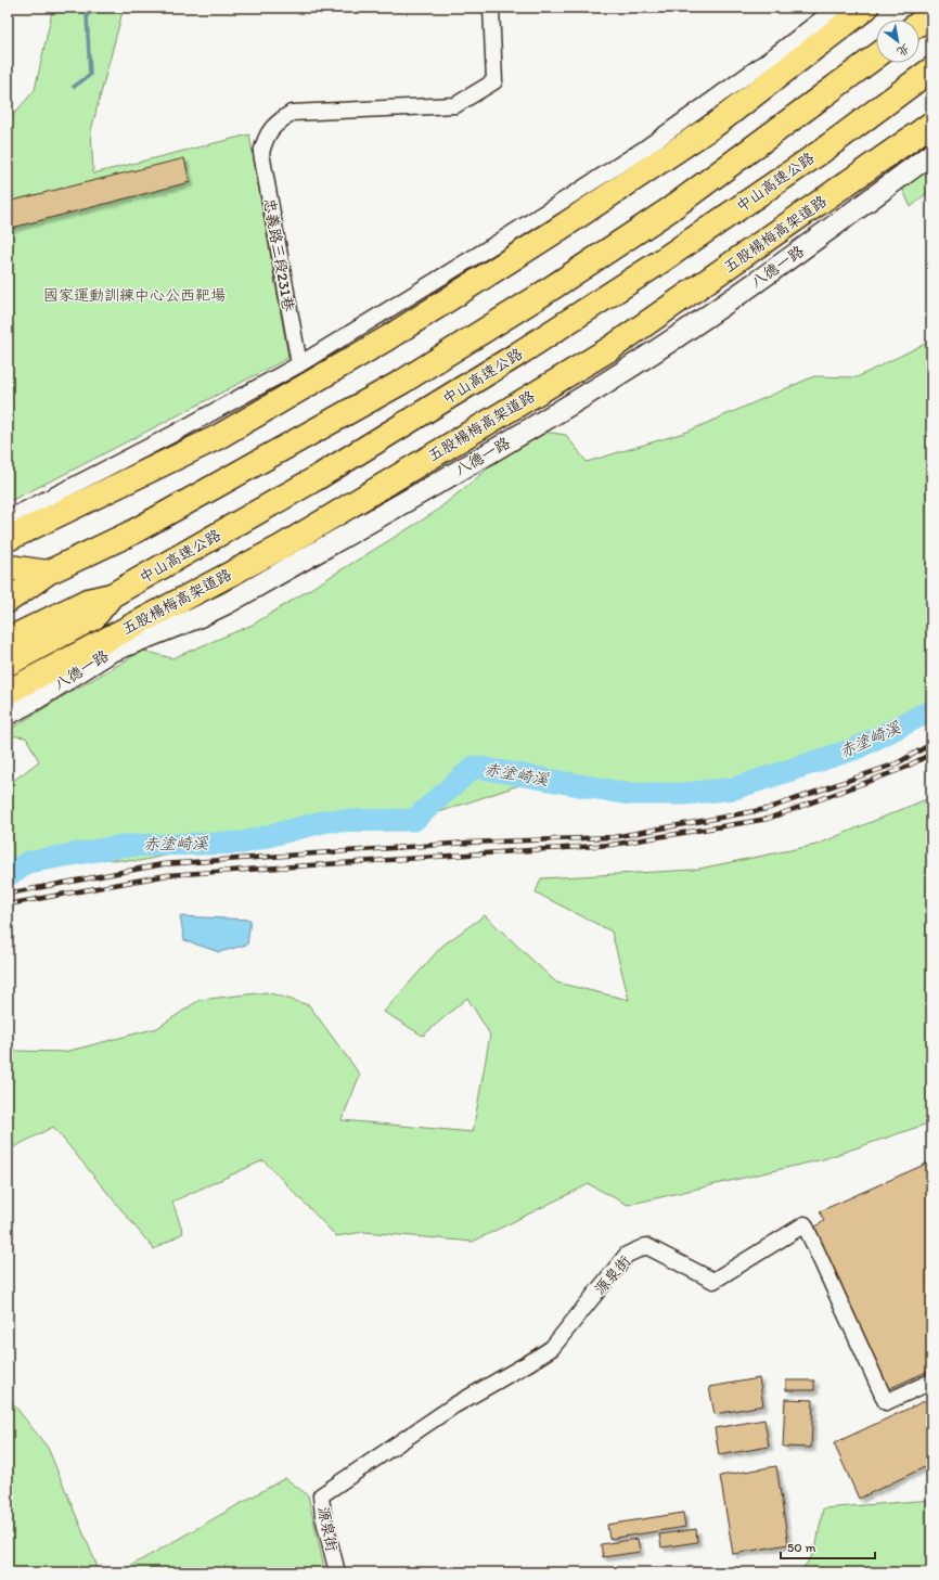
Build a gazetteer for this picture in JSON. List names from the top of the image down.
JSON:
{
  "streets": {
    "highway": ["中山高速公路", "五股楊梅高架道路"],
    "street": ["忠義路三段231巷", "八德一路", "源泉街"]
  },
  "water": ["赤塗崎溪"],
  "parks": ["國家運動訓練中心公西靶場"],
  "scale_bar": "50 m",
  "north": "bottom right"
}
